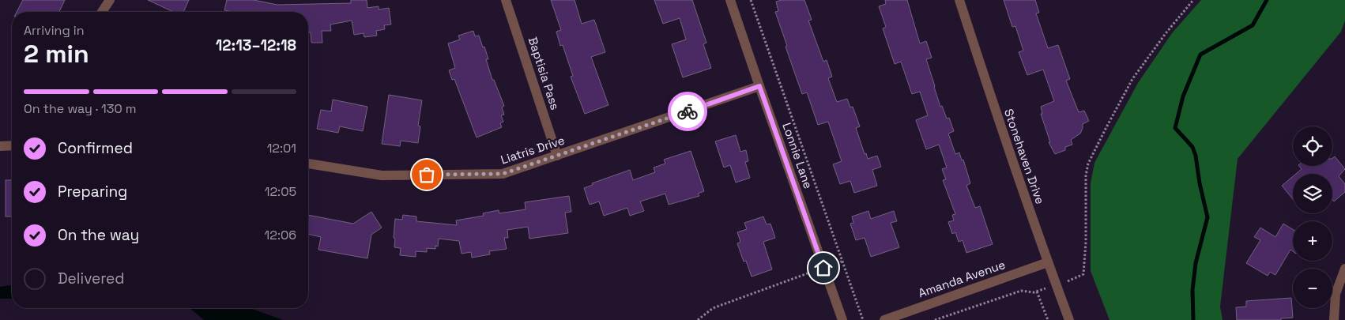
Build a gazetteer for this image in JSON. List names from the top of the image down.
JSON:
{
  "streets": {
    "street": [
      "Baptisia Pass",
      "Liatris Drive",
      "Lonnie Lane",
      "Stonehaven Drive",
      "Amanda Avenue"
    ]
  },
  "crossings": [
    ["Baptisia Pass", "Liatris Drive"],
    ["Liatris Drive", "Lonnie Lane"],
    ["Stonehaven Drive", "Amanda Avenue"]
  ],
  "page": {
    "heading": ["2 min", "Arriving in", "12:13–12:18"],
    "bar": "On the way · 130 m",
    "map_buttons": ["+", "−"],
    "list": [
      ["Confirmed", "12:01"],
      ["Preparing", "12:05"],
      ["On the way", "12:06"],
      "Delivered"
    ]
  }
}
